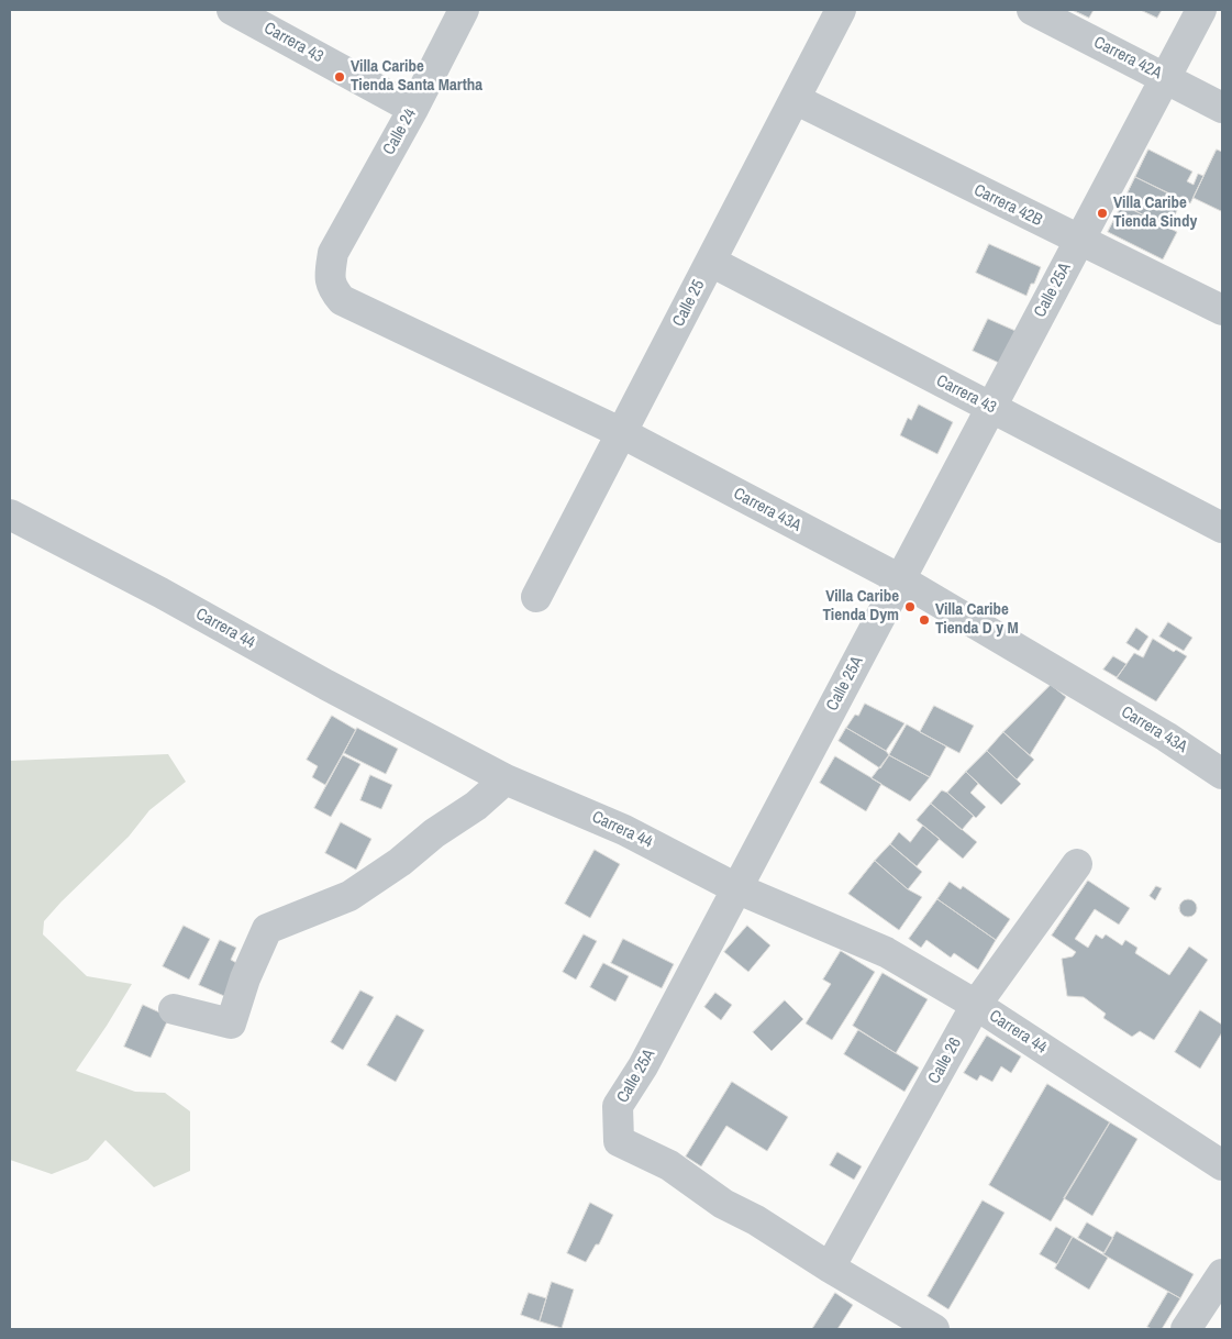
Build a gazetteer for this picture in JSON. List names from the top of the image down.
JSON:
{
  "streets": {
    "street": [
      "Carrera 43",
      "Carrera 42A",
      "Calle 24",
      "Carrera 42B",
      "Calle 25A",
      "Calle 25",
      "Carrera 43A",
      "Carrera 44",
      "Calle 26"
    ]
  },
  "crossings": [
    ["Carrera 43", "Calle 24"],
    ["Carrera 43", "Calle 25A"],
    ["Carrera 43", "Calle 25"],
    ["Carrera 42A", "Calle 25A"],
    ["Calle 24", "Carrera 43A"],
    ["Carrera 42B", "Calle 25A"],
    ["Carrera 42B", "Calle 25"],
    ["Calle 25A", "Carrera 43A"],
    ["Calle 25A", "Carrera 44"],
    ["Calle 25A", "Calle 26"],
    ["Calle 25", "Carrera 43A"],
    ["Carrera 44", "Calle 26"]
  ],
  "places": [
    "Villa Caribe Tienda Santa Martha",
    "Villa Caribe Tienda Sindy",
    "Villa Caribe Tienda Dym",
    "Villa Caribe Tienda D y M"
  ]
}
